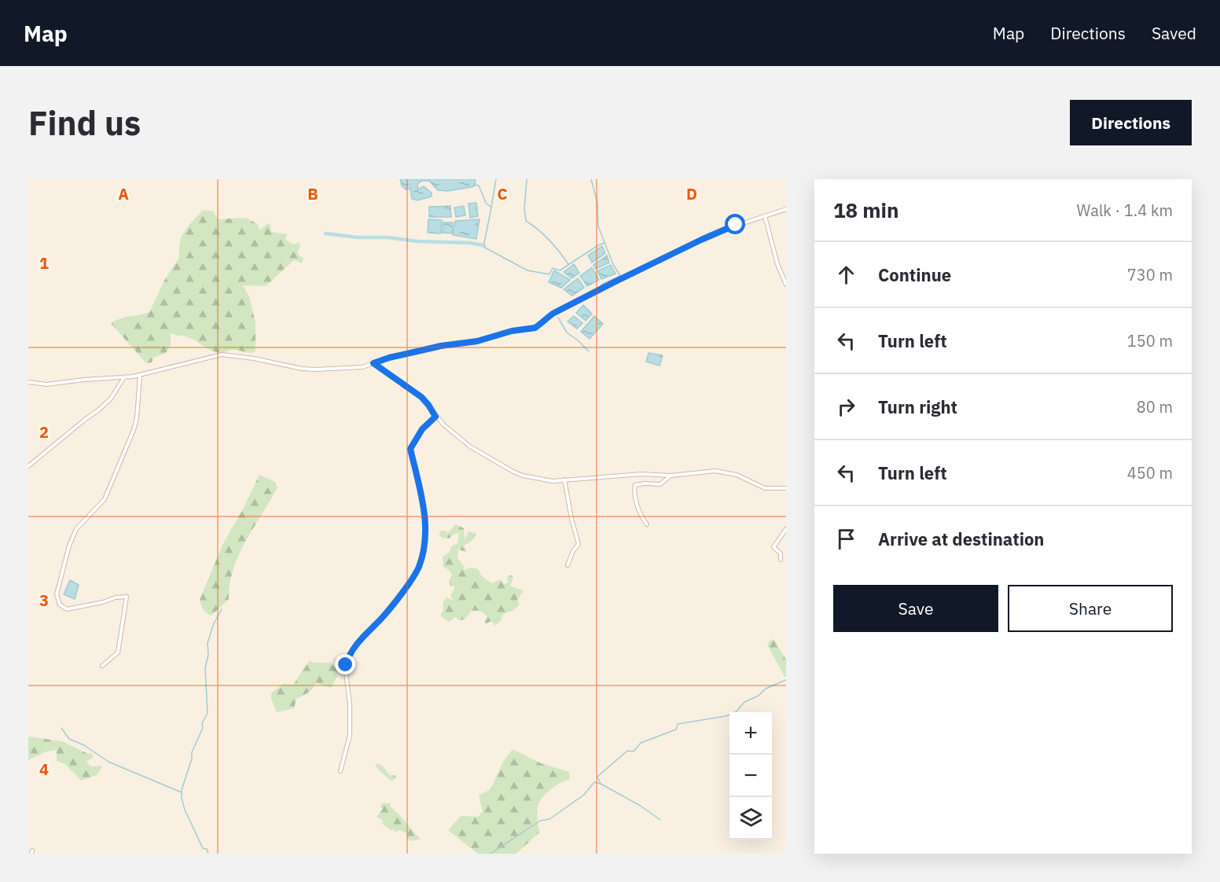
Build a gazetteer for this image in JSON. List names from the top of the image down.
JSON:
{
  "page": {
    "header": "Map",
    "nav": ["Map", "Directions", "Saved"],
    "buttons": [
      "Directions",
      ["Save", "Share"]
    ],
    "title": "Find us",
    "heading": ["18 min", "Walk · 1.4 km"],
    "list": [
      ["Continue", "730 m"],
      ["Turn left", "150 m"],
      ["Turn right", "80 m"],
      ["Turn left", "450 m"],
      "Arrive at destination"
    ],
    "map_buttons": ["+", "−"]
  },
  "grid": {
    "columns": [
      "A",
      "B",
      "C",
      "D"
    ],
    "rows": [
      "1",
      "2",
      "3",
      "4"
    ]
  }
}
